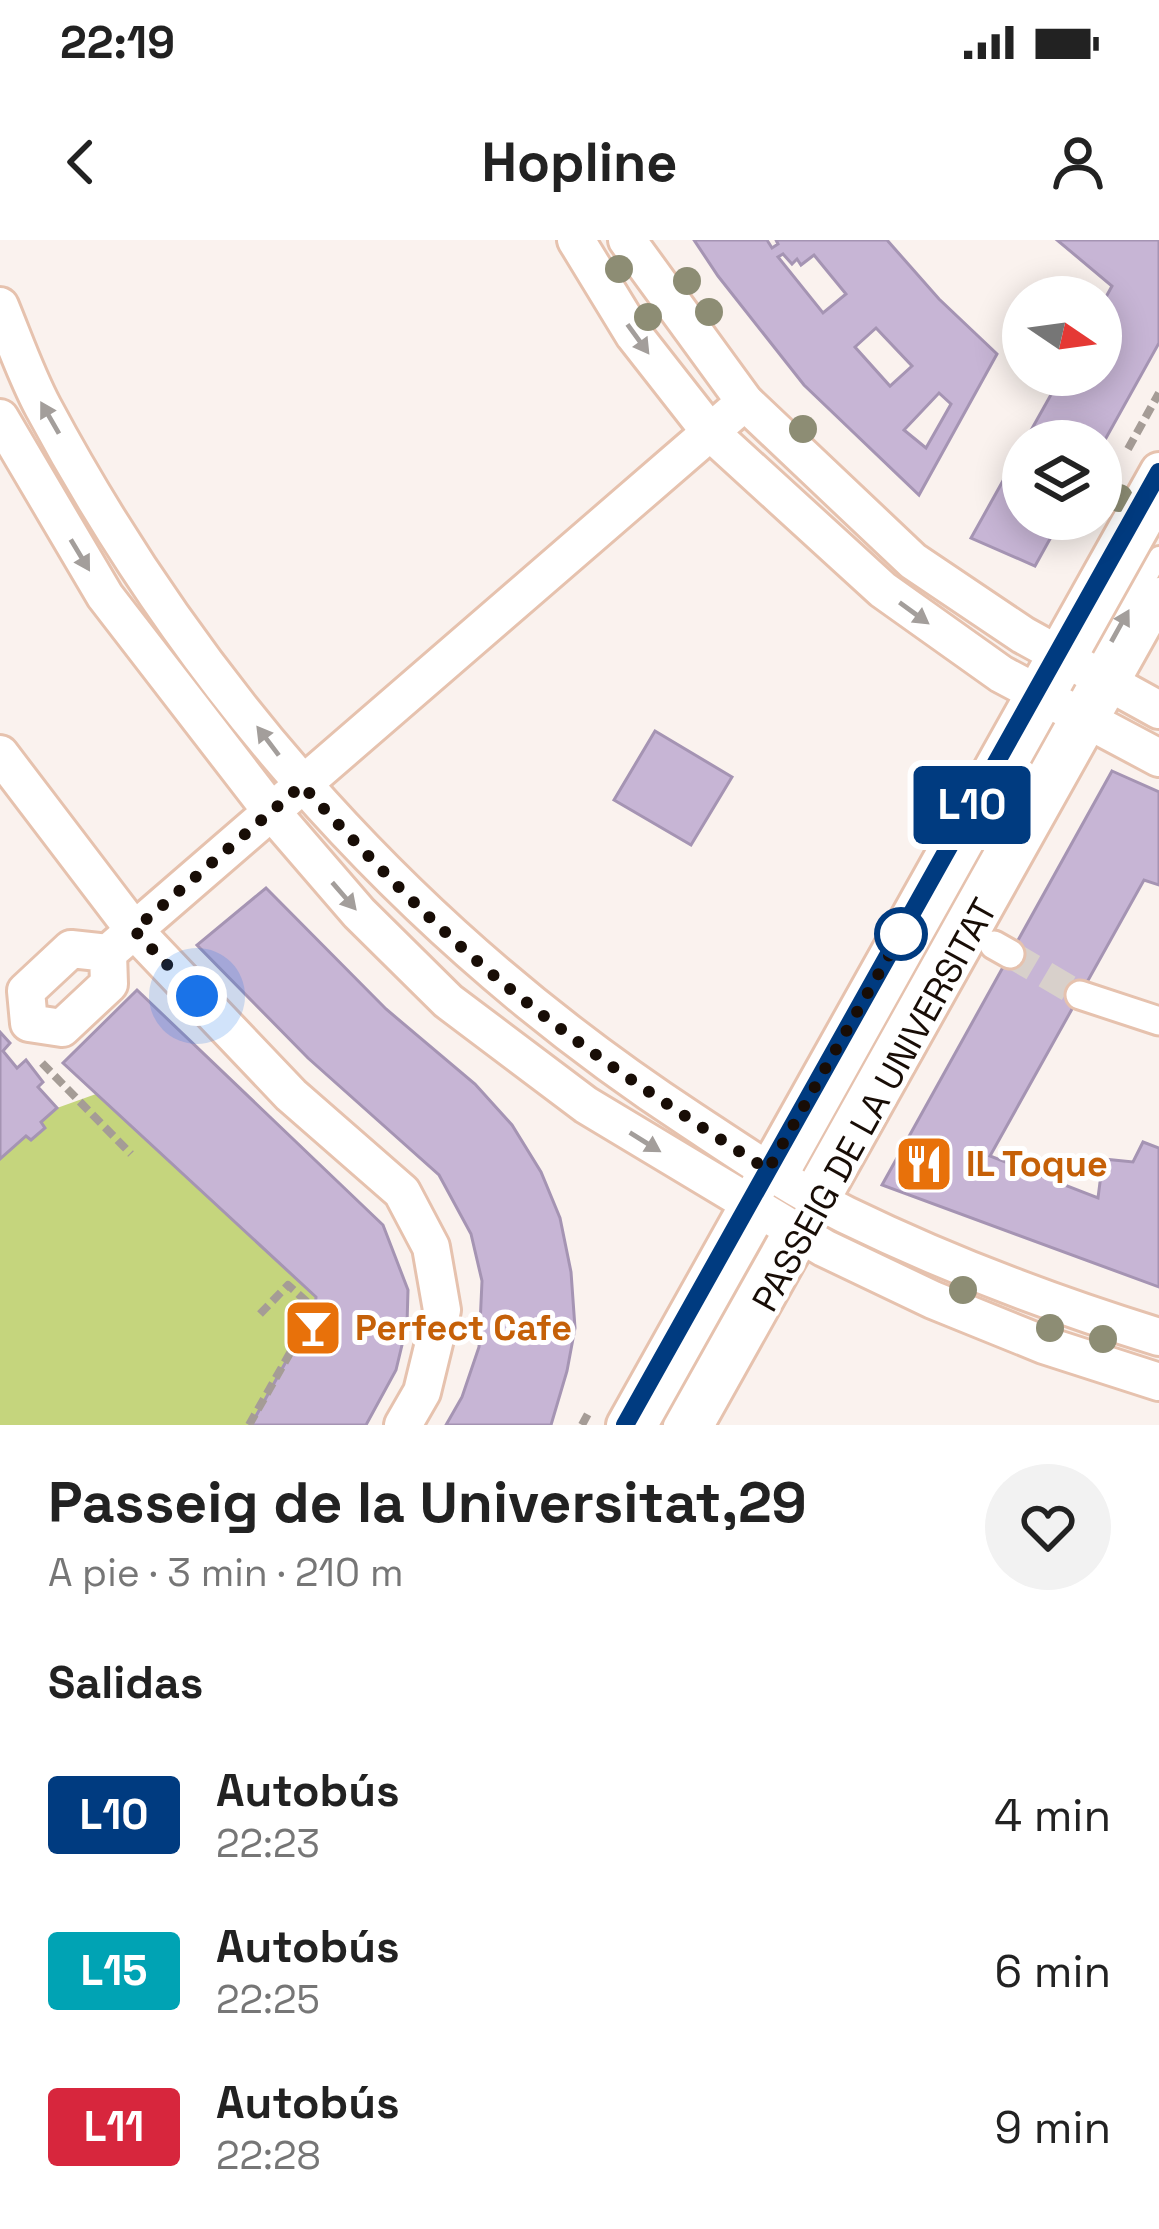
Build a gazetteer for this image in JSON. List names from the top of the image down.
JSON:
{
  "streets": {
    "street": ["PASSEIG DE LA UNIVERSITAT"]
  },
  "places": {
    "restaurant": ["IL Toque"],
    "bar": ["Perfect Cafe"]
  },
  "lines": ["bus line L10"],
  "north": "right",
  "page": {
    "status": "22:19",
    "header": "Hopline",
    "on_map": "L10",
    "heading": [
      ["Passeig de la Universitat,29", "A pie · 3 min · 210 m"],
      "Salidas"
    ],
    "list": [
      {
        "mark": "L10",
        "name": "Autobús",
        "note": "22:23",
        "value": "4 min"
      },
      {
        "mark": "L15",
        "name": "Autobús",
        "note": "22:25",
        "value": "6 min"
      },
      {
        "mark": "L11",
        "name": "Autobús",
        "note": "22:28",
        "value": "9 min"
      }
    ]
  }
}
